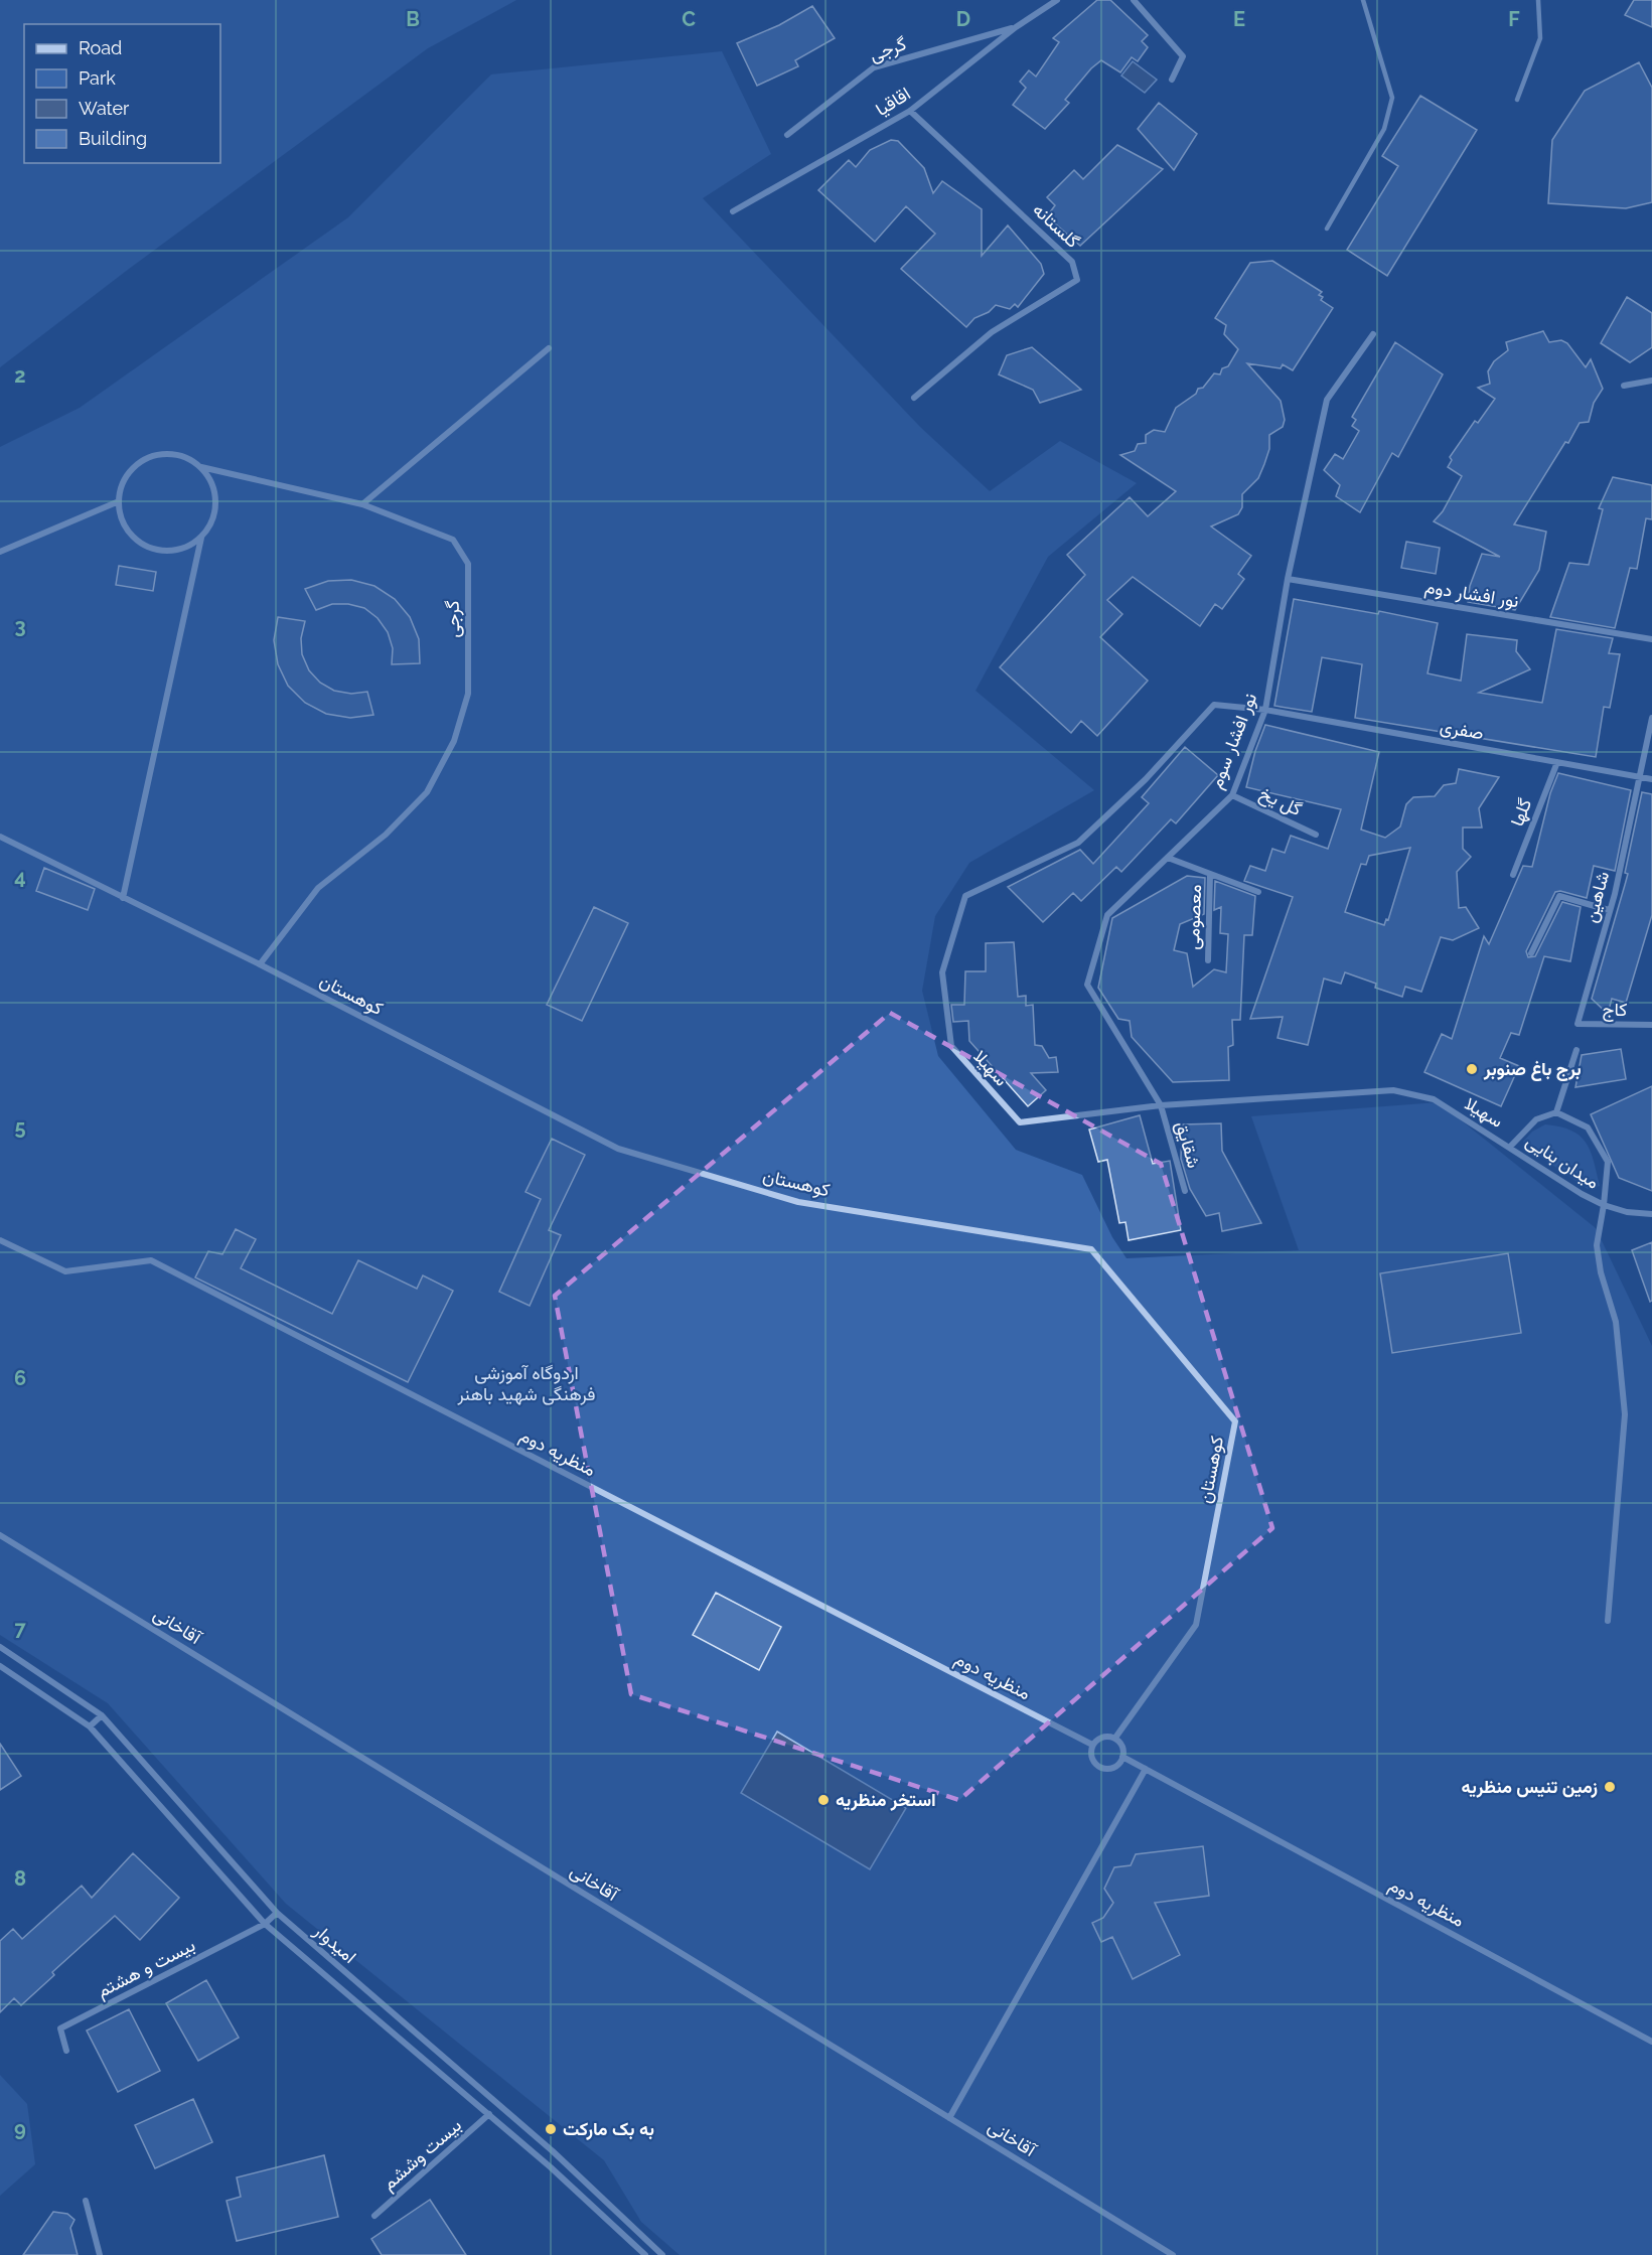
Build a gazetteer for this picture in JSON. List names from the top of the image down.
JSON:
{
  "streets": {
    "street": [
      "گرجی",
      "اقاقیا",
      "گلستانه",
      "نور افشار دوم",
      "صفری",
      "نور افشار سوم",
      "گل یخ",
      "گلها",
      "شاهین",
      "معصومی",
      "کوهستان",
      "کاج",
      "سهیلا",
      "شقایق",
      "میدان بنایی",
      "منظریه دوم",
      "آقاخانی",
      "امیدوار",
      "بیست و هشتم",
      "بیست وششم"
    ]
  },
  "crossings": [
    ["گرجی", "اقاقیا"],
    ["گرجی", "کوهستان"],
    ["اقاقیا", "گلستانه"],
    ["نور افشار دوم", "نور افشار سوم"],
    ["صفری", "نور افشار سوم"],
    ["صفری", "گلها"],
    ["صفری", "شاهین"],
    ["صفری", "سهیلا"],
    ["نور افشار سوم", "گل یخ"],
    ["نور افشار سوم", "معصومی"],
    ["نور افشار سوم", "سهیلا"],
    ["نور افشار سوم", "شقایق"],
    ["شاهین", "کاج"],
    ["کوهستان", "منظریه دوم"],
    ["سهیلا", "شقایق"],
    ["سهیلا", "میدان بنایی"],
    ["امیدوار", "بیست و هشتم"],
    ["امیدوار", "بیست وششم"]
  ],
  "parks": ["اردوگاه آموزشی فرهنگی شهید باهنر"],
  "places": [
    "برج باغ صنوبر",
    "زمین تنیس منظریه",
    "استخر منظریه",
    "به بک مارکت"
  ],
  "legend": [
    "Road",
    "Park",
    "Water",
    "Building"
  ],
  "grid": {
    "columns": [
      "B",
      "C",
      "D",
      "E",
      "F"
    ],
    "rows": [
      "2",
      "3",
      "4",
      "5",
      "6",
      "7",
      "8",
      "9"
    ]
  }
}
